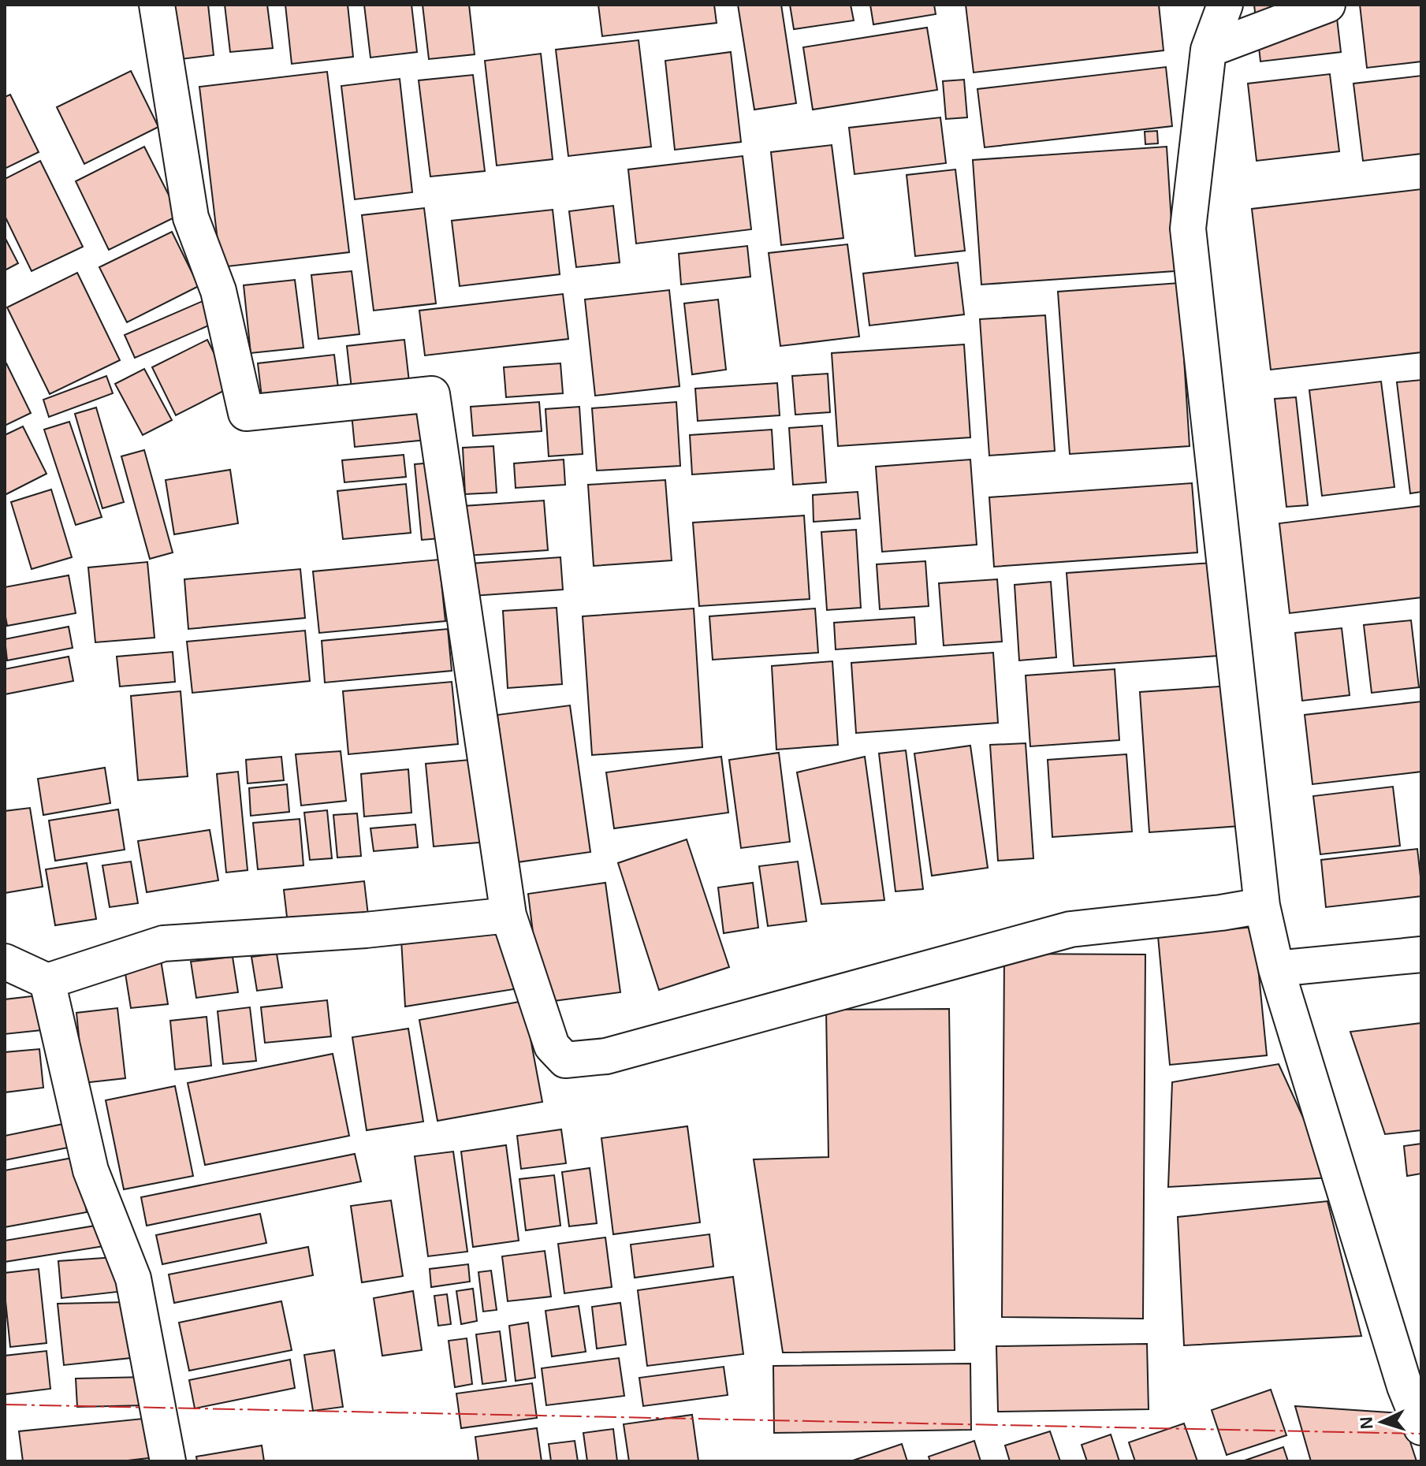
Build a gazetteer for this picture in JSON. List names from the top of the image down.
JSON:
{
  "north": "left"
}
